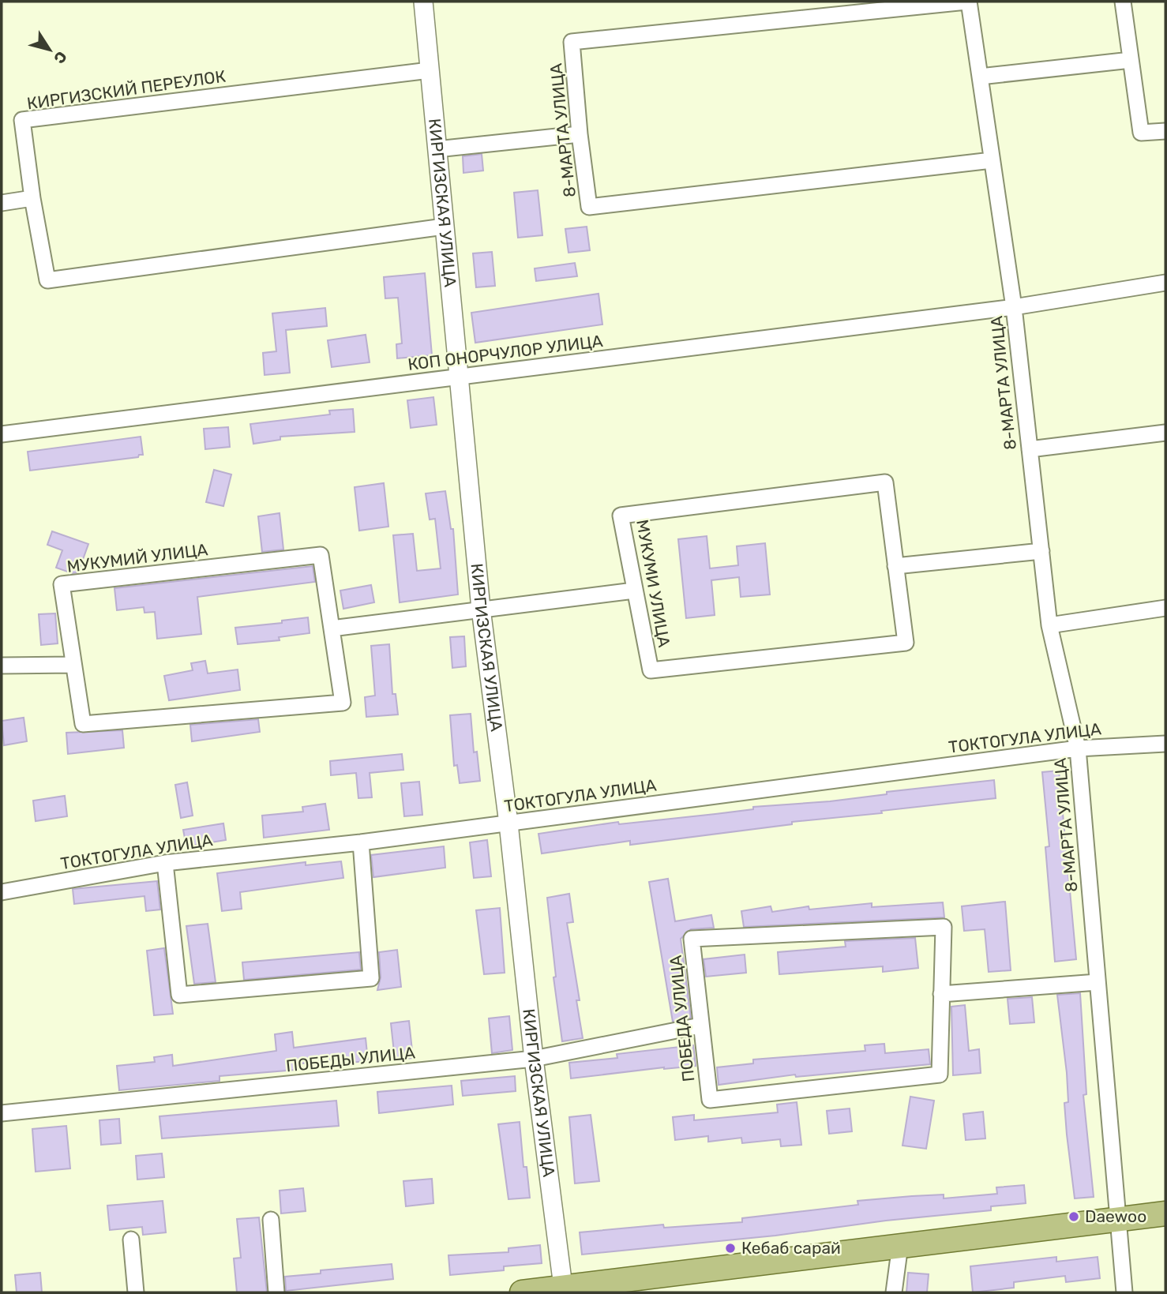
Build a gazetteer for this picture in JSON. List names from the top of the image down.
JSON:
{
  "streets": {
    "street": [
      "КИРГИЗСКИЙ ПЕРЕУЛОК",
      "8-МАРТА УЛИЦА",
      "КИРГИЗСКАЯ УЛИЦА",
      "КОП ОНОРЧУЛОР УЛИЦА",
      "МУКУМИЙ УЛИЦА",
      "МУКУМИ УЛИЦА",
      "ТОКТОГУЛА УЛИЦА",
      "ПОБЕДА УЛИЦА",
      "ПОБЕДЫ УЛИЦА"
    ]
  },
  "crossings": [
    ["КИРГИЗСКИЙ ПЕРЕУЛОК", "КИРГИЗСКАЯ УЛИЦА"],
    ["8-МАРТА УЛИЦА", "КОП ОНОРЧУЛОР УЛИЦА"],
    ["8-МАРТА УЛИЦА", "ТОКТОГУЛА УЛИЦА"],
    ["КИРГИЗСКАЯ УЛИЦА", "КОП ОНОРЧУЛОР УЛИЦА"],
    ["КИРГИЗСКАЯ УЛИЦА", "ТОКТОГУЛА УЛИЦА"],
    ["КИРГИЗСКАЯ УЛИЦА", "ПОБЕДЫ УЛИЦА"],
    ["ПОБЕДА УЛИЦА", "ПОБЕДЫ УЛИЦА"]
  ],
  "places": ["Daewoo", "Кебаб сарай"],
  "north": "bottom right"
}
